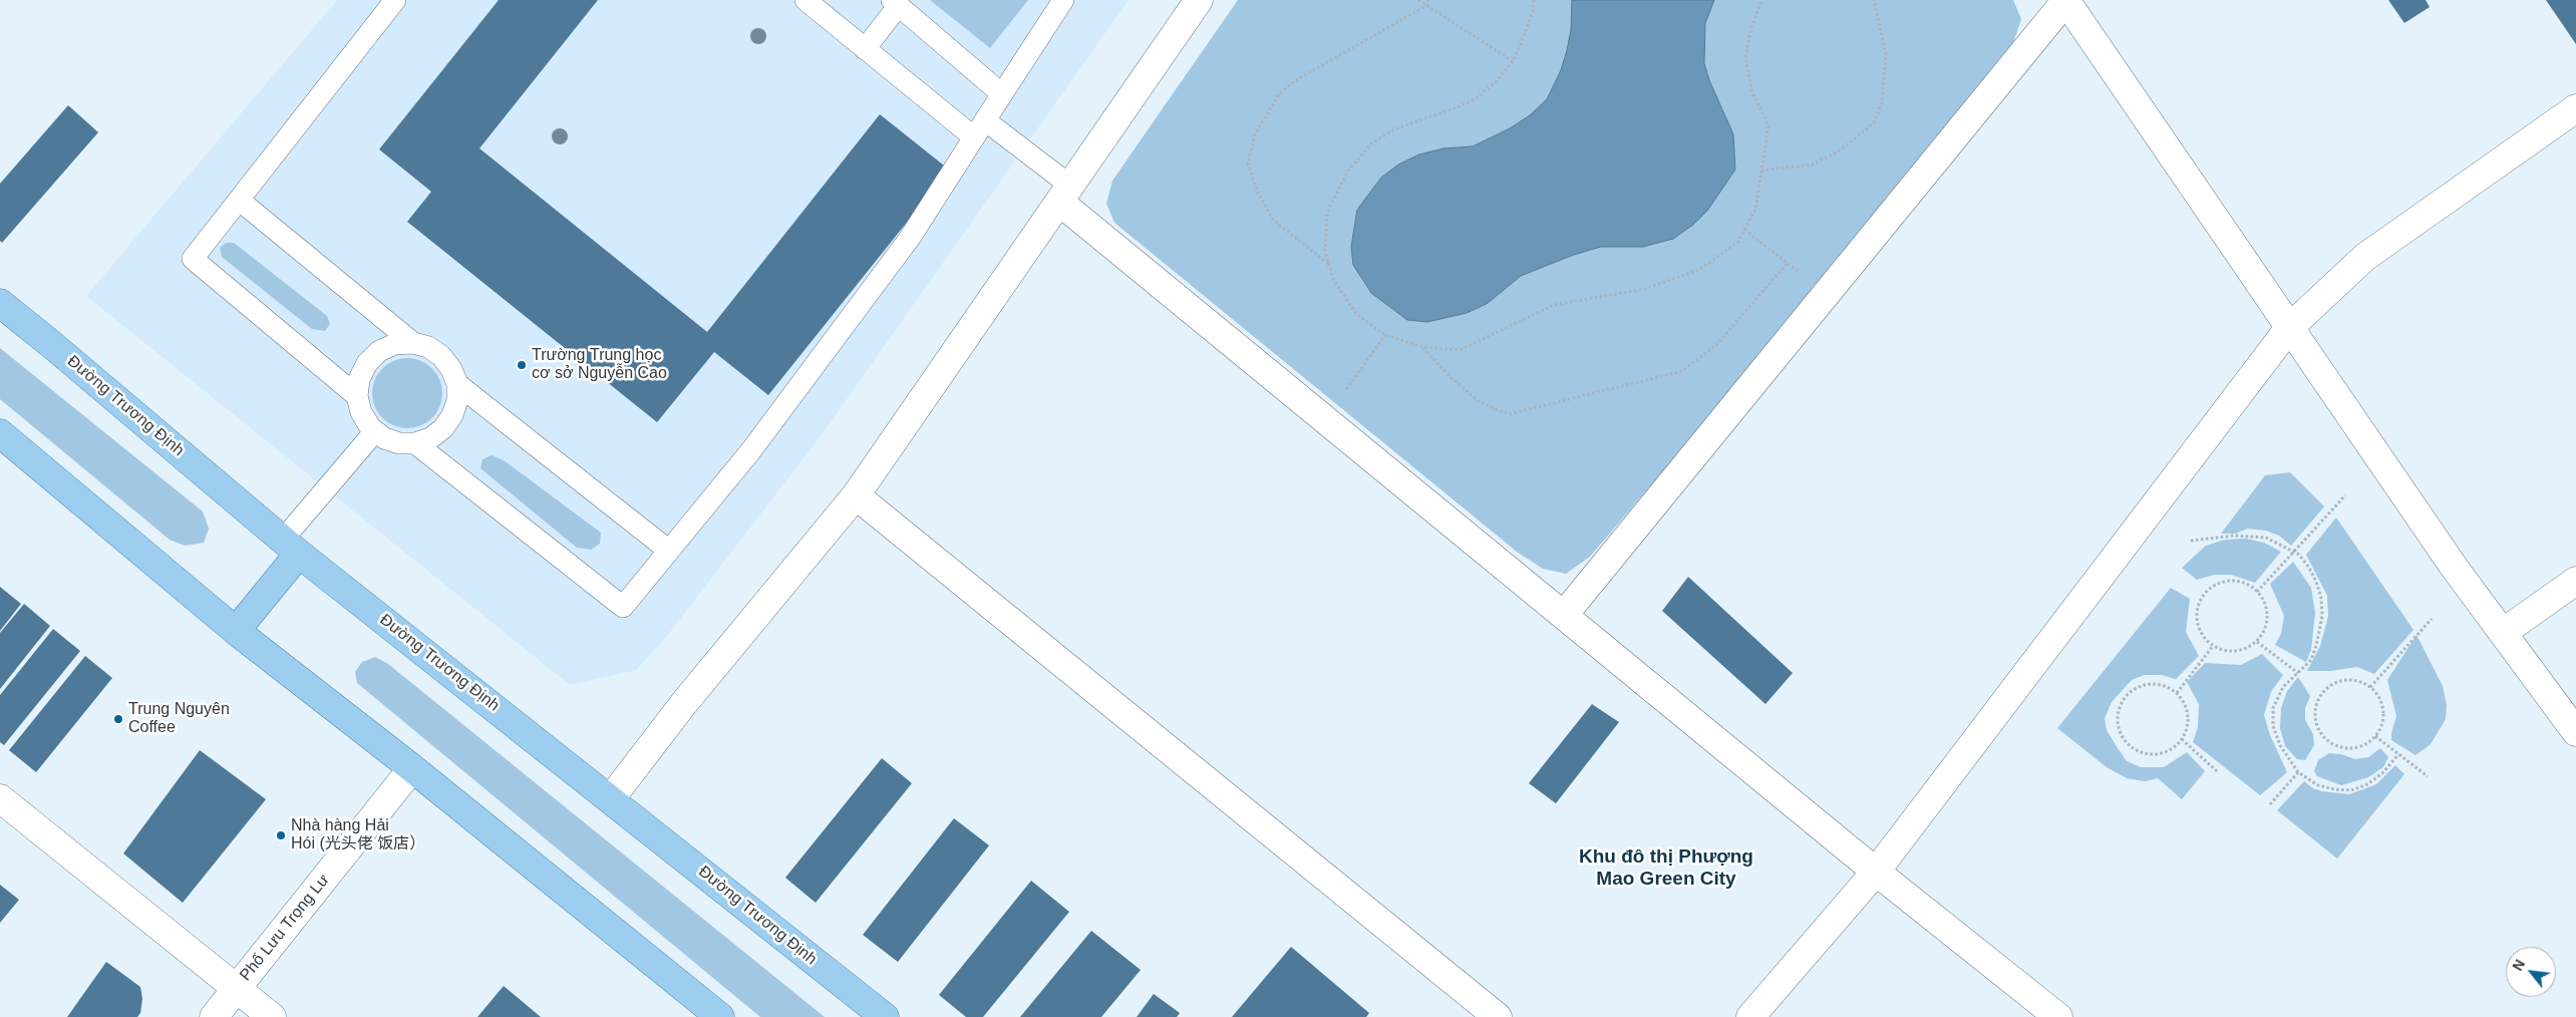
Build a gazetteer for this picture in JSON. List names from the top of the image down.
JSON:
{
  "streets": {
    "main road": ["Đường Trương Định"],
    "street": ["Phố Lưu Trọng Lư"]
  },
  "districts": ["Khu đô thị Phượng Mao Green City"],
  "places": ["Trường Trung học cơ sở Nguyễn Cao", "Trung Nguyên Coffee", "Nhà hàng Hải Hói (光头佬 饭店）"],
  "north": "top left"
}
